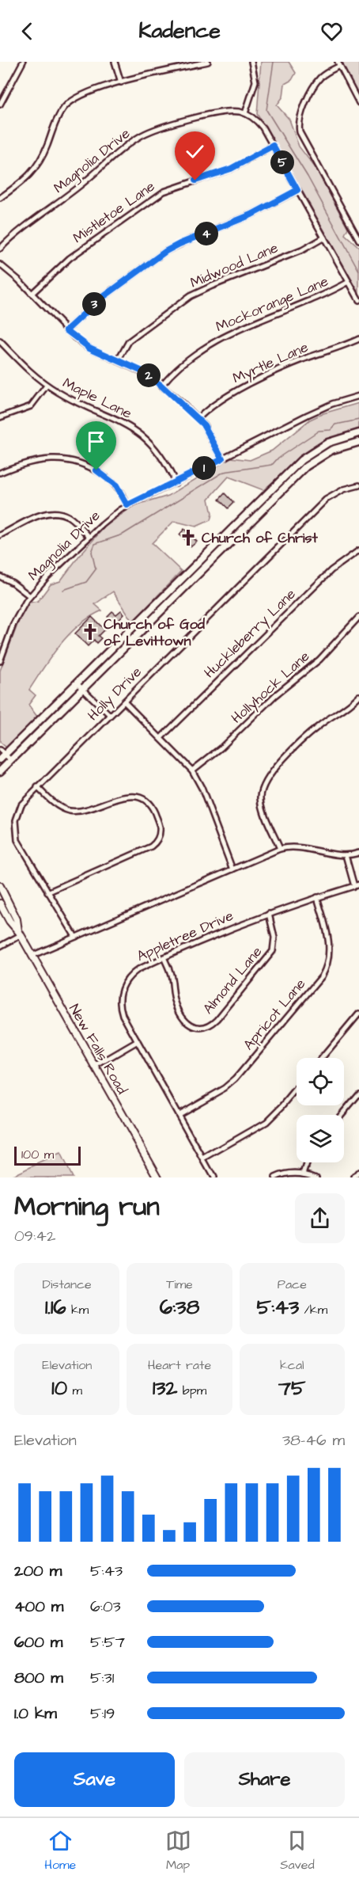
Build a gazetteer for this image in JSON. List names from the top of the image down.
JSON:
{
  "streets": {
    "main road": ["New Falls Road"],
    "street": [
      "Magnolia Drive",
      "Mistletoe Lane",
      "Midwood Lane",
      "Mockorange Lane",
      "Myrtle Lane",
      "Maple Lane",
      "Huckleberry Lane",
      "Hollyhock Lane",
      "Holly Drive",
      "Appletree Drive",
      "Almond Lane",
      "Apricot Lane"
    ]
  },
  "crossings": [
    ["Magnolia Drive", "Maple Lane"],
    ["Appletree Drive", "Almond Lane"],
    ["Appletree Drive", "Apricot Lane"]
  ],
  "places": {
    "church": ["Church of Christ", "Church of God of Levittown"]
  },
  "scale_bar": "100 m",
  "page": {
    "header": "Kadence",
    "pins": [
      "5",
      "4",
      "3",
      "2",
      "1"
    ],
    "scale": "100 m",
    "heading": ["Morning run", "09:42"],
    "stats": [
      ["Distance", "1.16 km"],
      ["Time", "6:38"],
      ["Pace", "5:43 /km"],
      ["Elevation", "10 m"],
      ["Heart rate", "132 bpm"],
      ["kcal", "75"]
    ],
    "chart": ["Elevation", "38–46 m"],
    "list": [
      {
        "name": "200 m",
        "note": "5:43"
      },
      {
        "name": "400 m",
        "note": "6:03"
      },
      {
        "name": "600 m",
        "note": "5:57"
      },
      {
        "name": "800 m",
        "note": "5:31"
      },
      {
        "name": "1.0 km",
        "note": "5:19"
      }
    ],
    "buttons": ["Save", "Share"],
    "tabs": ["Home", "Map", "Saved"]
  }
}
